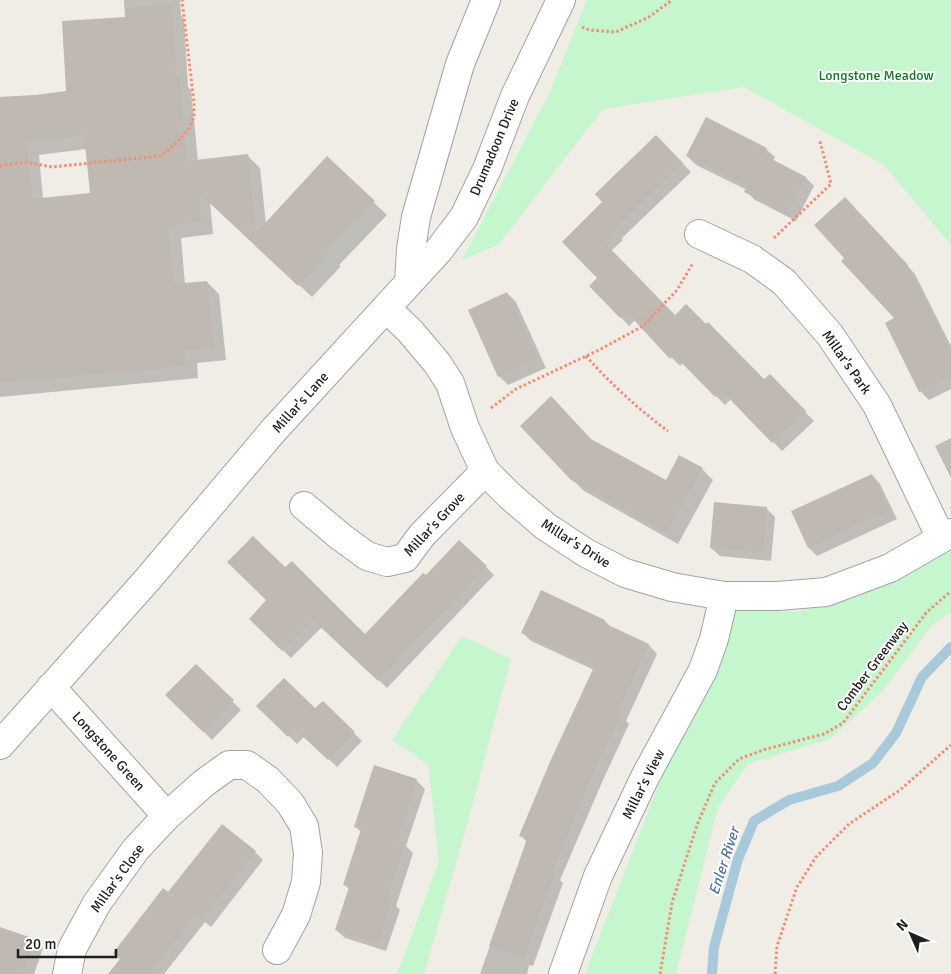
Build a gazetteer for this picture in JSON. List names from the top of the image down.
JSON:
{
  "streets": {
    "street": [
      "Drumadoon Drive",
      "Millar's Park",
      "Millar's Lane",
      "Millar's Grove",
      "Millar's Drive",
      "Longstone Green",
      "Millar's View",
      "Millar's Close"
    ],
    "path": ["Comber Greenway"]
  },
  "crossings": [
    ["Drumadoon Drive", "Millar's Lane"],
    ["Millar's Park", "Millar's Drive"],
    ["Millar's Lane", "Millar's Drive"],
    ["Millar's Lane", "Longstone Green"],
    ["Millar's Grove", "Millar's Drive"],
    ["Millar's Drive", "Millar's View"],
    ["Longstone Green", "Millar's Close"]
  ],
  "water": ["Enler River"],
  "parks": ["Longstone Meadow"],
  "scale_bar": "20 m",
  "north": "top left"
}
